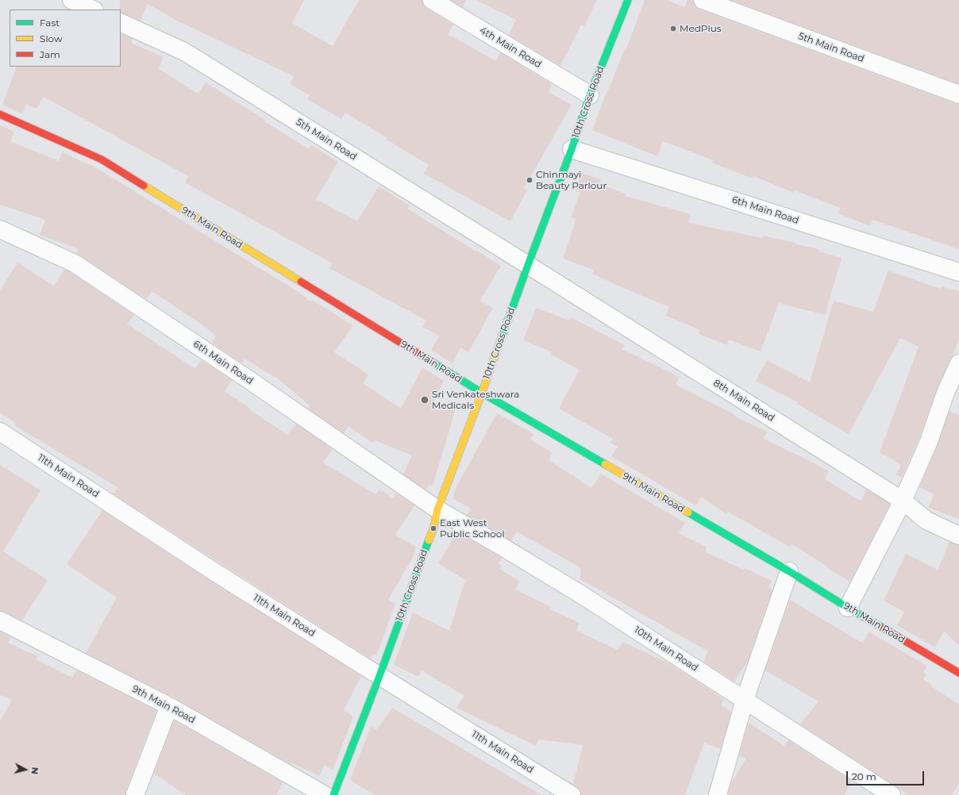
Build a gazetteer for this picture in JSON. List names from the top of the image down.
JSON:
{
  "streets": {
    "street": [
      "4th Main Road",
      "5th Main Road",
      "10th Cross Road",
      "6th Main Road",
      "9th Main Road",
      "8th Main Road",
      "11th Main Road",
      "10th Main Road"
    ]
  },
  "crossings": [
    ["4th Main Road", "10th Cross Road"],
    ["5th Main Road", "10th Cross Road"],
    ["5th Main Road", "8th Main Road"],
    ["10th Cross Road", "6th Main Road"],
    ["10th Cross Road", "9th Main Road"],
    ["10th Cross Road", "8th Main Road"],
    ["10th Cross Road", "11th Main Road"],
    ["10th Cross Road", "10th Main Road"],
    ["6th Main Road", "10th Main Road"]
  ],
  "places": [
    "MedPlus",
    "Chinmayi Beauty Parlour",
    "Sri Venkateshwara Medicals",
    "East West Public School"
  ],
  "legend": ["Fast", "Slow", "Jam"],
  "scale_bar": "20 m",
  "north": "right"
}
